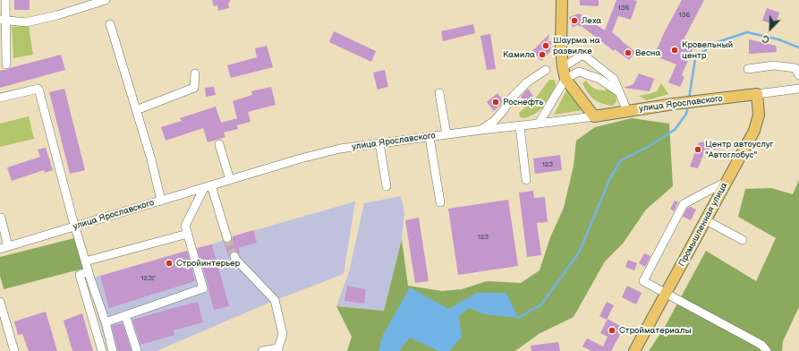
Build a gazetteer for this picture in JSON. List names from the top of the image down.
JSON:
{
  "streets": {
    "main road": ["улица Ярославского", "Промышленная улица"]
  },
  "crossings": [
    ["улица Ярославского", "Промышленная улица"]
  ],
  "places": [
    "Леха",
    "Шаурма на развилке",
    "Кровельный центр",
    "Весна",
    "Камила",
    "Роснефть",
    "Центр автоуслуг \"Автоглобус\"",
    "Стройинтерьер",
    "Стройматериалы"
  ],
  "house_numbers": [
    "136",
    "136",
    "123",
    "123",
    "123Г"
  ],
  "north": "bottom left"
}
